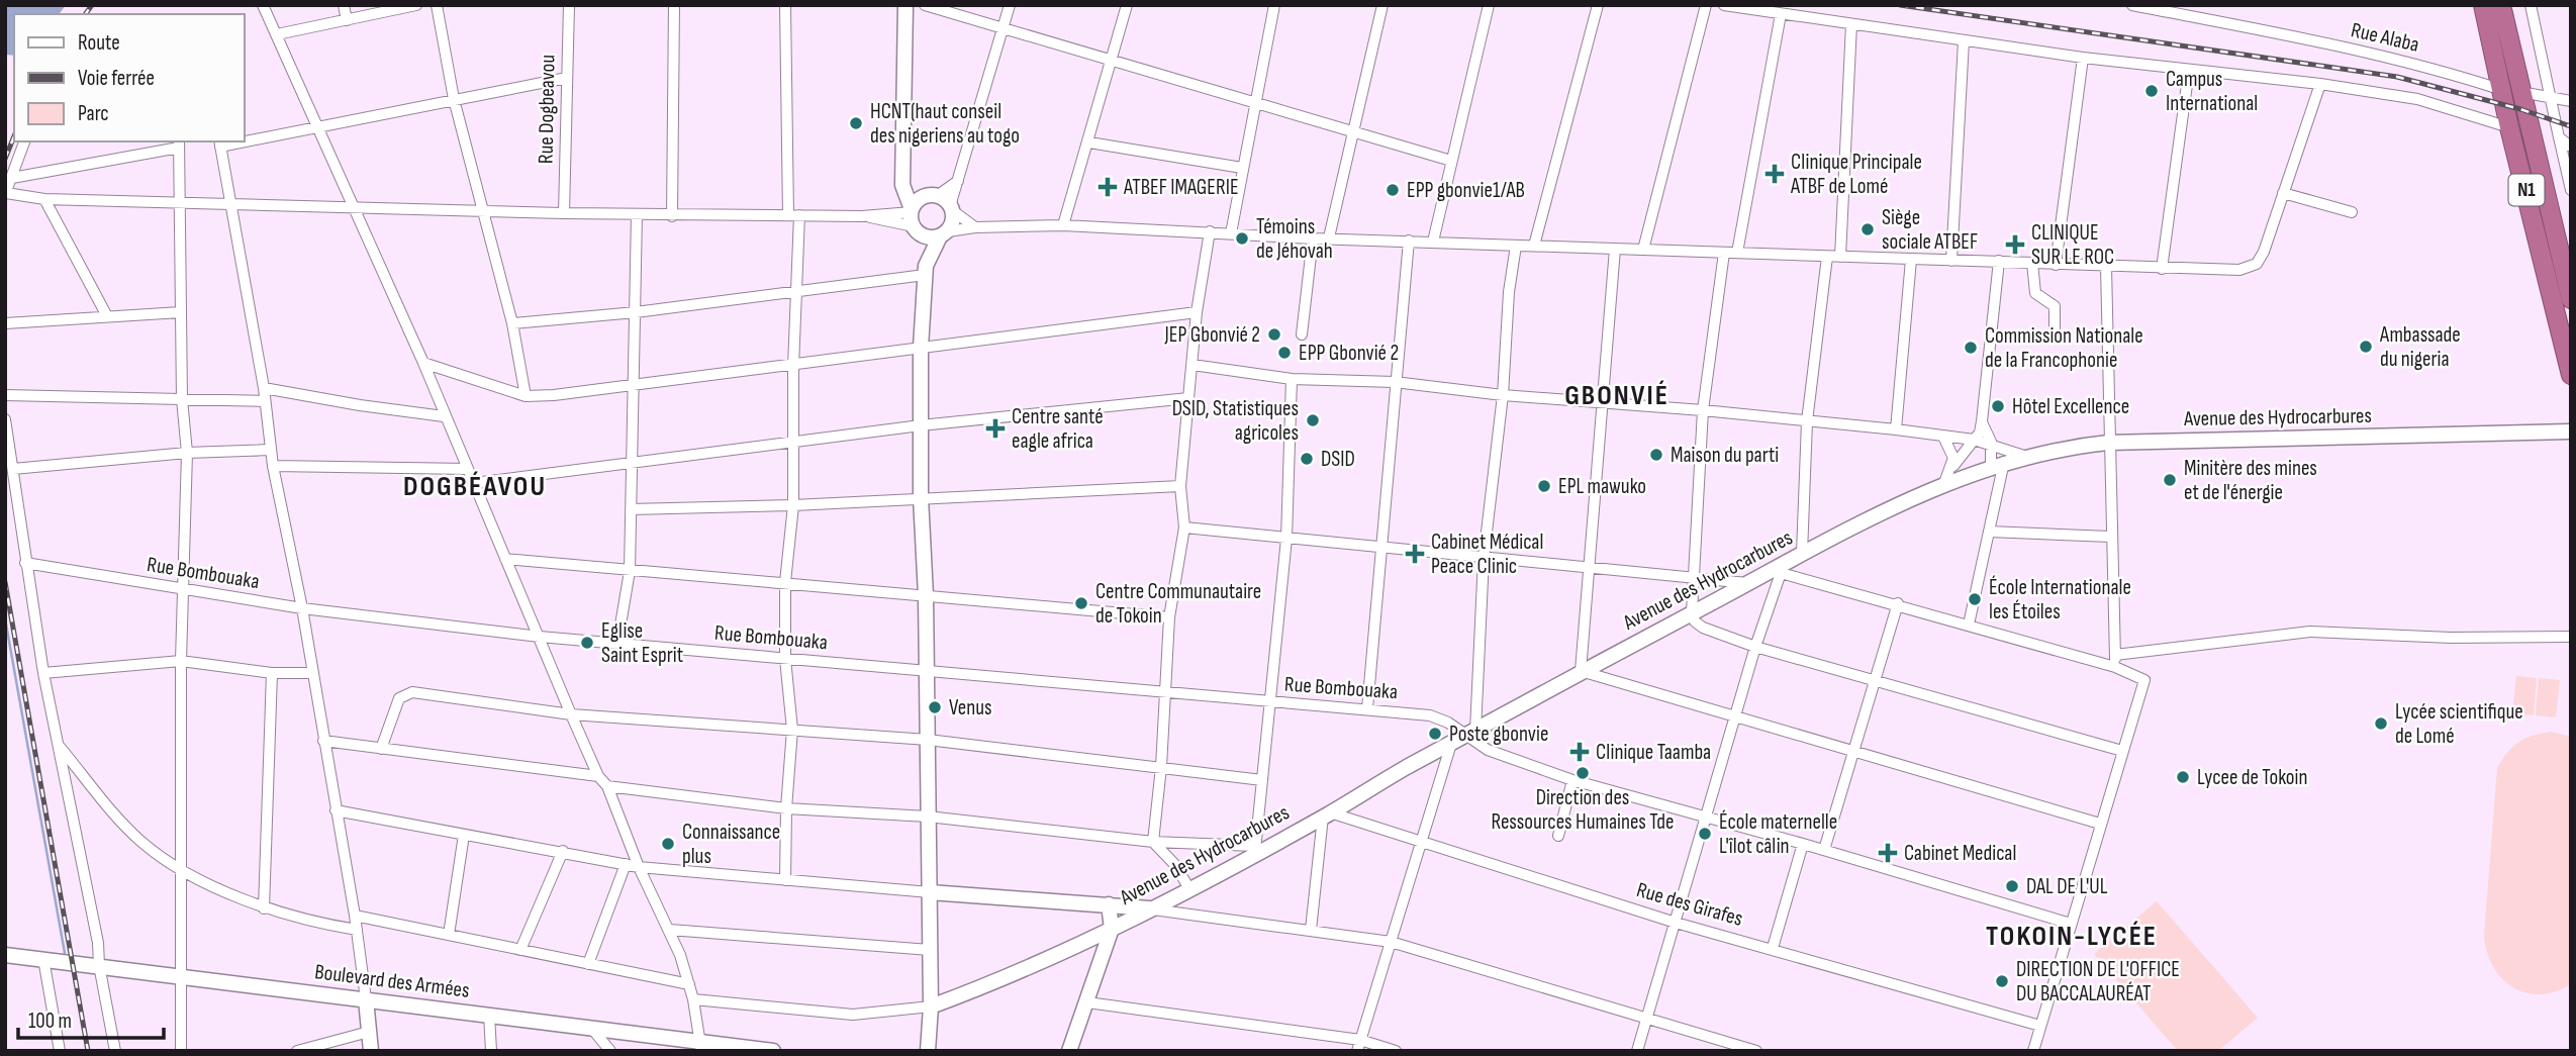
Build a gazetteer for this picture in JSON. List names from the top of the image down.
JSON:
{
  "streets": {
    "highway": ["N1"],
    "main road": ["Avenue des Hydrocarbures", "Boulevard des Armées"],
    "street": [
      "Rue Alaba",
      "Rue Dogbeavou",
      "Rue Bombouaka",
      "Rue des Girafes"
    ]
  },
  "crossings": [
    ["Rue Alaba", "N1"],
    ["Avenue des Hydrocarbures", "Rue Bombouaka"],
    ["Avenue des Hydrocarbures", "Rue des Girafes"]
  ],
  "districts": ["GBONVIÉ", "DOGBÉAVOU", "TOKOIN-LYCÉE"],
  "places": {
    "other": [
      "Campus International",
      "HCNT(haut conseil des nigeriens au togo",
      "EPP gbonvie1/AB",
      "Siège sociale ATBEF",
      "Témoins de Jéhovah",
      "JEP Gbonvié 2",
      "Ambassade du nigeria",
      "Commission Nationale de la Francophonie",
      "EPP Gbonvié 2",
      "Hôtel Excellence",
      "DSID, Statistiques agricoles",
      "Maison du parti",
      "DSID",
      "Minitère des mines et de l'énergie",
      "EPL mawuko",
      "École Internationale les Étoiles",
      "Centre Communautaire de Tokoin",
      "Eglise Saint Esprit",
      "Venus",
      "Lycée scientifique de Lomé",
      "Poste gbonvie",
      "Direction des Ressources Humaines Tde",
      "Lycee de Tokoin",
      "École maternelle L'îlot câlin",
      "Connaissance plus",
      "DAL DE L'UL",
      "DIRECTION DE L'OFFICE DU BACCALAURÉAT"
    ],
    "health": [
      "Clinique Principale ATBF de Lomé",
      "ATBEF IMAGERIE",
      "CLINIQUE SUR LE ROC",
      "Centre santé eagle africa",
      "Cabinet Médical Peace Clinic",
      "Clinique Taamba",
      "Cabinet Medical"
    ]
  },
  "legend": ["Route", "Voie ferrée", "Parc"],
  "scale_bar": "100 m"
}
